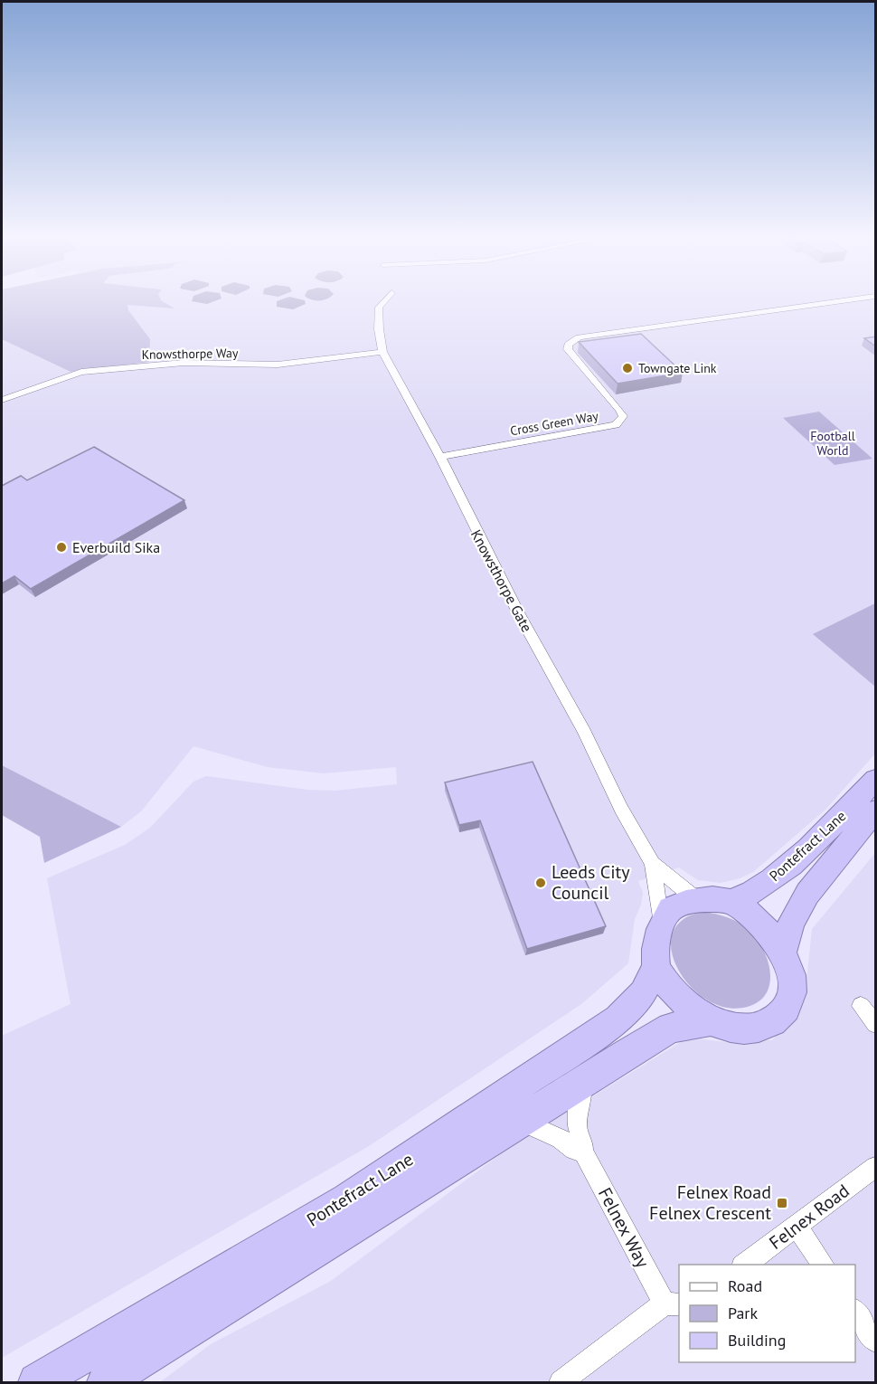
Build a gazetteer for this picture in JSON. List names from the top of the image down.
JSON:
{
  "streets": {
    "highway": ["Pontefract Lane"],
    "street": [
      "Knowsthorpe Way",
      "Cross Green Way",
      "Knowsthorpe Gate",
      "Felnex Road",
      "Felnex Way"
    ]
  },
  "crossings": [
    ["Knowsthorpe Way", "Knowsthorpe Gate"],
    ["Cross Green Way", "Knowsthorpe Gate"],
    ["Knowsthorpe Gate", "Pontefract Lane"],
    ["Pontefract Lane", "Felnex Way"]
  ],
  "parks": ["Football World"],
  "places": {
    "other": ["Towngate Link", "Everbuild Sika", "Leeds City Council"],
    "transit": ["Felnex Road Felnex Crescent"]
  },
  "legend": ["Road", "Park", "Building"]
}
